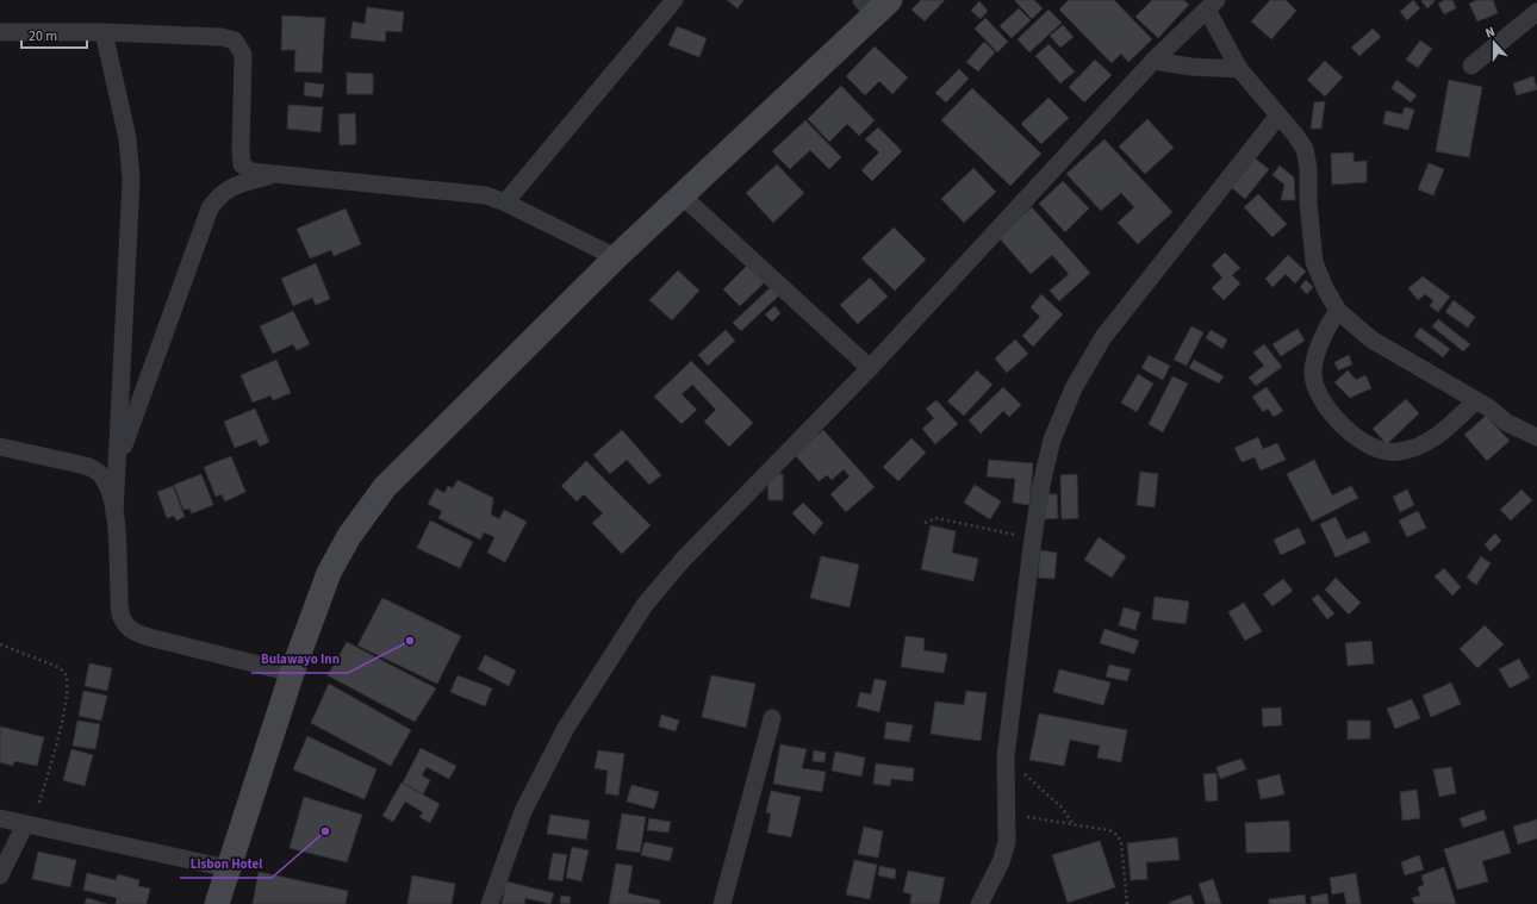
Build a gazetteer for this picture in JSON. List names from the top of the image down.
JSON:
{
  "places": ["Bulawayo Inn", "Lisbon Hotel"],
  "scale_bar": "20 m",
  "north": "top"
}
